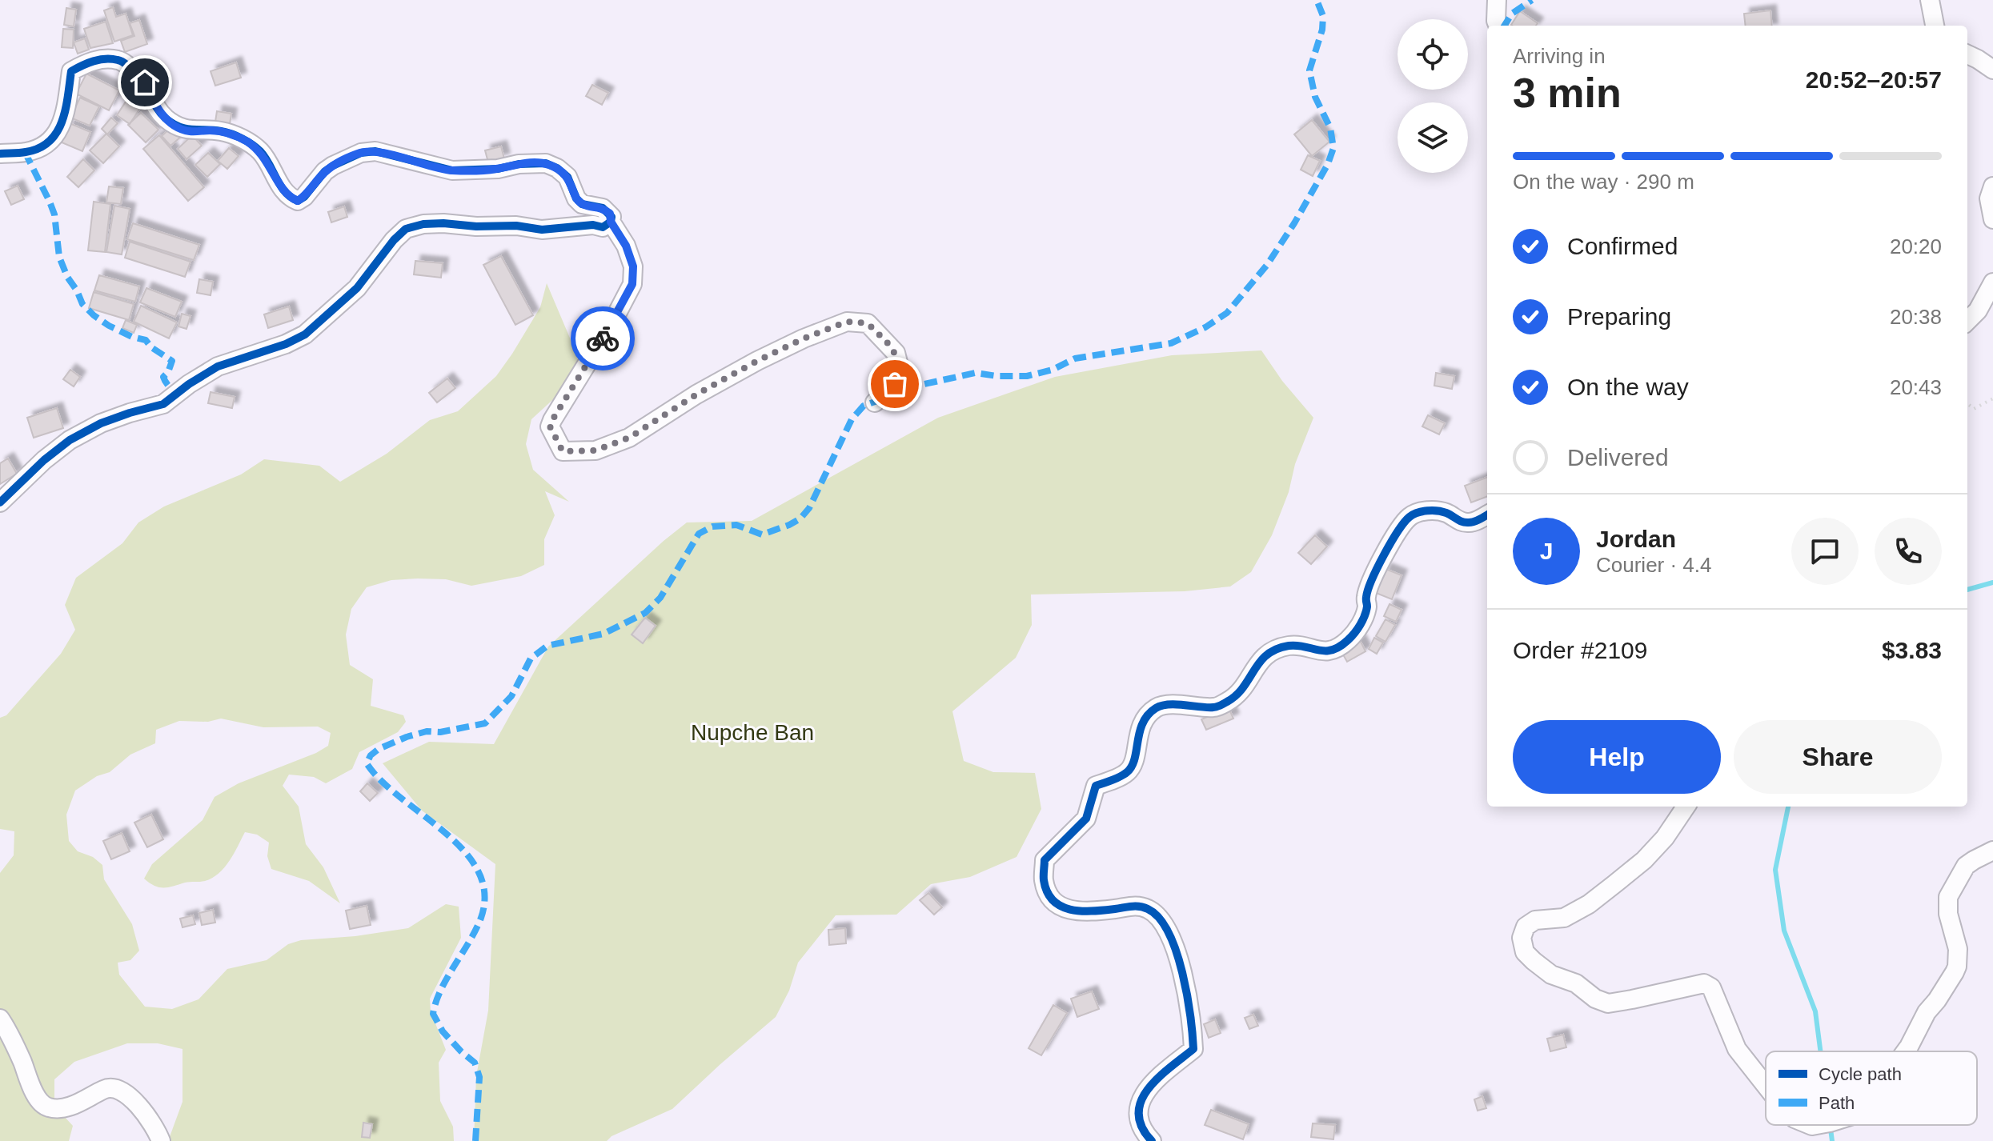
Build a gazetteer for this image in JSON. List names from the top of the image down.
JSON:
{
  "parks": ["Nupche Ban"],
  "legend": ["Cycle path", "Path"],
  "page": {
    "heading": ["3 min", "Arriving in", "20:52–20:57"],
    "panel": [
      "Jordan",
      "Courier · 4.4",
      "Order #2109",
      "$3.83"
    ],
    "bar": "On the way · 290 m",
    "list": [
      ["Confirmed", "20:20"],
      ["Preparing", "20:38"],
      ["On the way", "20:43"],
      "Delivered"
    ],
    "round": "J",
    "buttons": ["Help", "Share"]
  }
}
